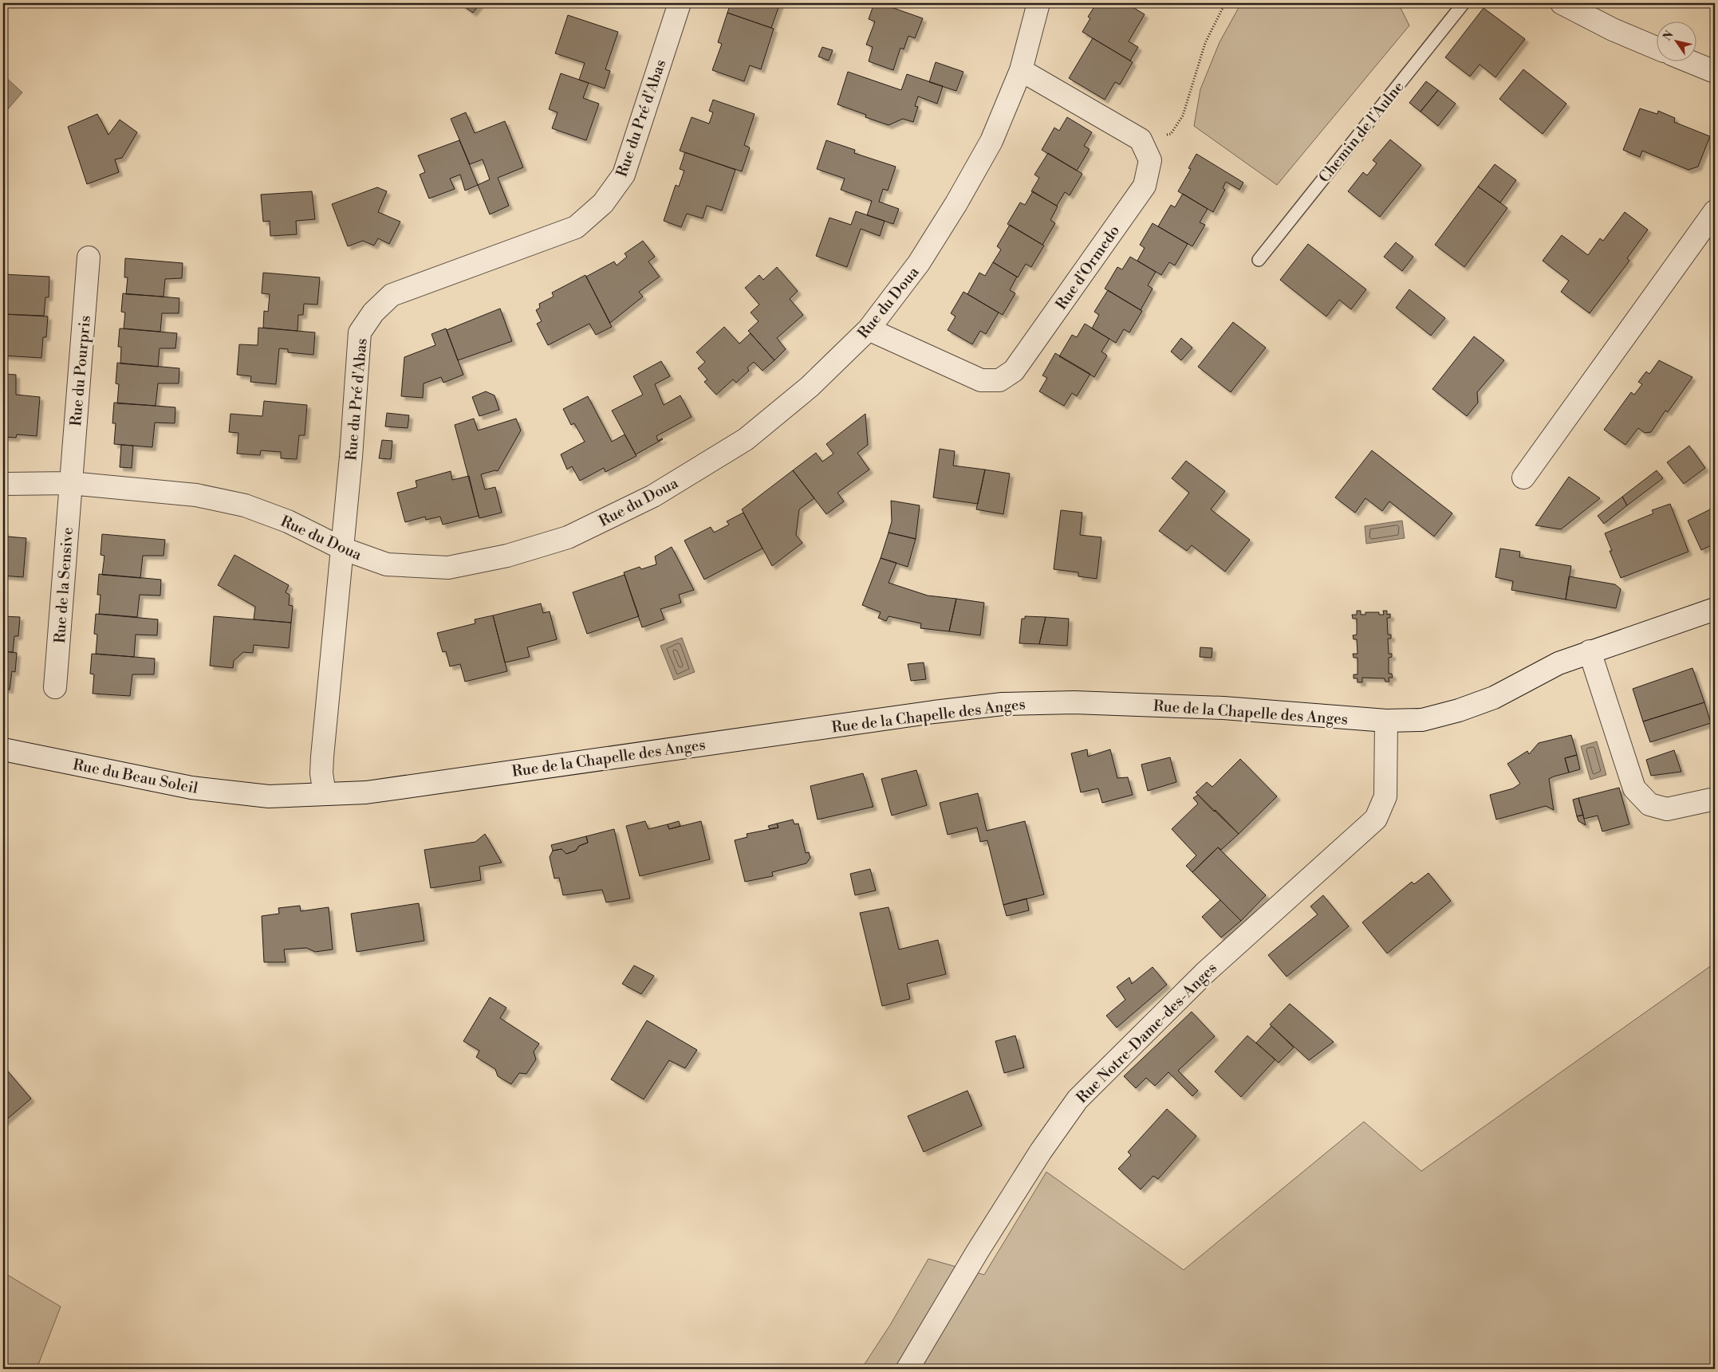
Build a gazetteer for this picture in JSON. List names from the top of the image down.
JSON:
{
  "streets": {
    "street": [
      "Rue du Pré d'Abas",
      "Rue d'Ormedo",
      "Rue du Doua",
      "Rue du Pourpris",
      "Rue de la Sensive",
      "Rue de la Chapelle des Anges",
      "Rue du Beau Soleil",
      "Rue Notre-Dame-des-Anges"
    ],
    "lane": ["Chemin de l'Aulne"]
  },
  "crossings": [
    ["Rue du Pré d'Abas", "Rue du Doua"],
    ["Rue du Pré d'Abas", "Rue de la Chapelle des Anges"],
    ["Rue d'Ormedo", "Rue du Doua"],
    ["Rue du Doua", "Rue du Pourpris"],
    ["Rue du Doua", "Rue de la Sensive"],
    ["Rue du Pourpris", "Rue de la Sensive"],
    ["Rue de la Chapelle des Anges", "Rue du Beau Soleil"],
    ["Rue de la Chapelle des Anges", "Rue Notre-Dame-des-Anges"]
  ],
  "north": "top left"
}
